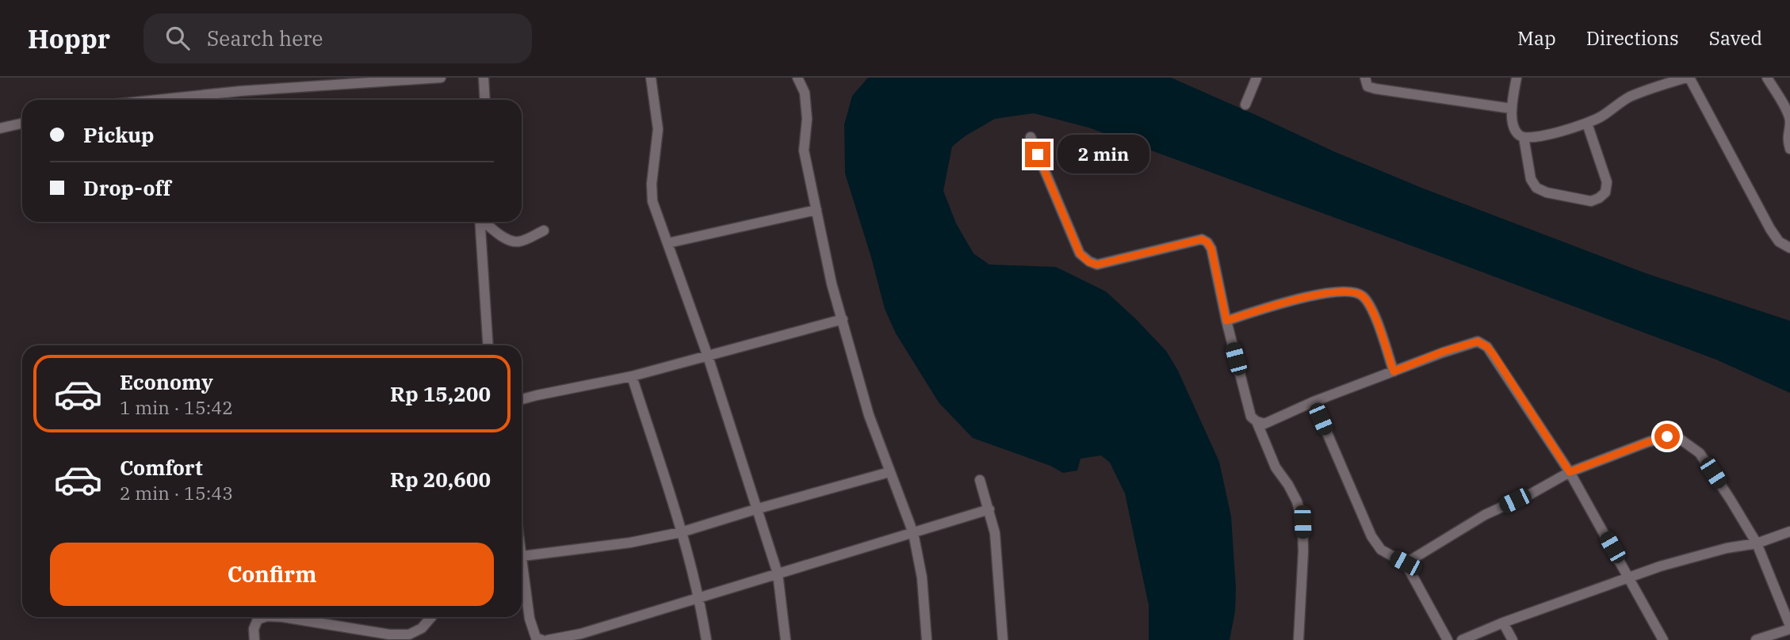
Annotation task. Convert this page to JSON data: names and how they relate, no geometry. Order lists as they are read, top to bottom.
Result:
{
  "page": {
    "header": "Hoppr",
    "search": "Search here",
    "nav": ["Map", "Directions", "Saved"],
    "banner": ["Pickup", "Drop-off"],
    "bubble": "2 min",
    "list": [
      {
        "name": "Economy",
        "note": "1 min · 15:42",
        "value": "Rp 15,200"
      },
      {
        "name": "Comfort",
        "note": "2 min · 15:43",
        "value": "Rp 20,600"
      }
    ],
    "buttons": "Confirm"
  }
}
